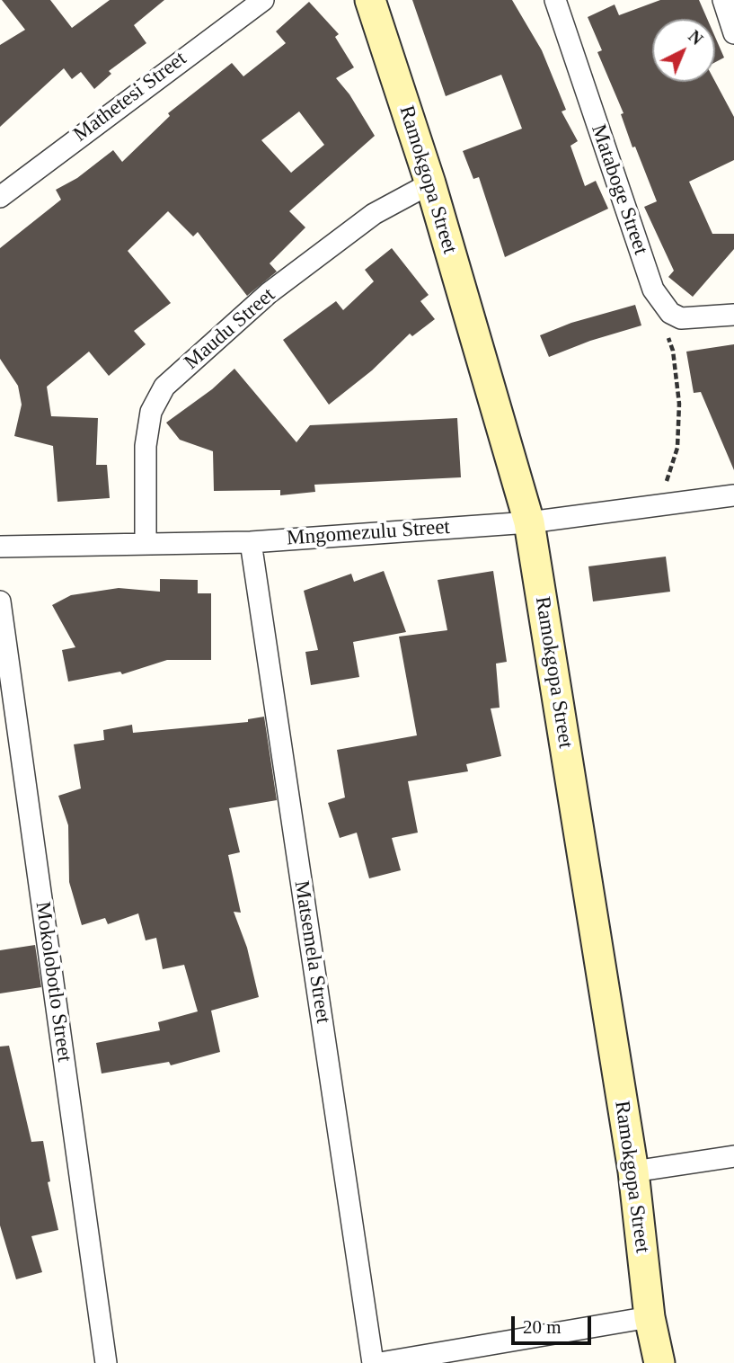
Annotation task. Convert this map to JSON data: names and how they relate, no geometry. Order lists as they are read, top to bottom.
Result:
{
  "streets": {
    "street": [
      "Mathetesi Street",
      "Ramokgopa Street",
      "Mataboge Street",
      "Maudu Street",
      "Mngomezulu Street",
      "Matsemela Street",
      "Mokolobotlo Street"
    ]
  },
  "crossings": [
    ["Ramokgopa Street", "Maudu Street"],
    ["Ramokgopa Street", "Mngomezulu Street"],
    ["Maudu Street", "Mngomezulu Street"],
    ["Mngomezulu Street", "Matsemela Street"]
  ],
  "scale_bar": "20 m",
  "north": "top right"
}
